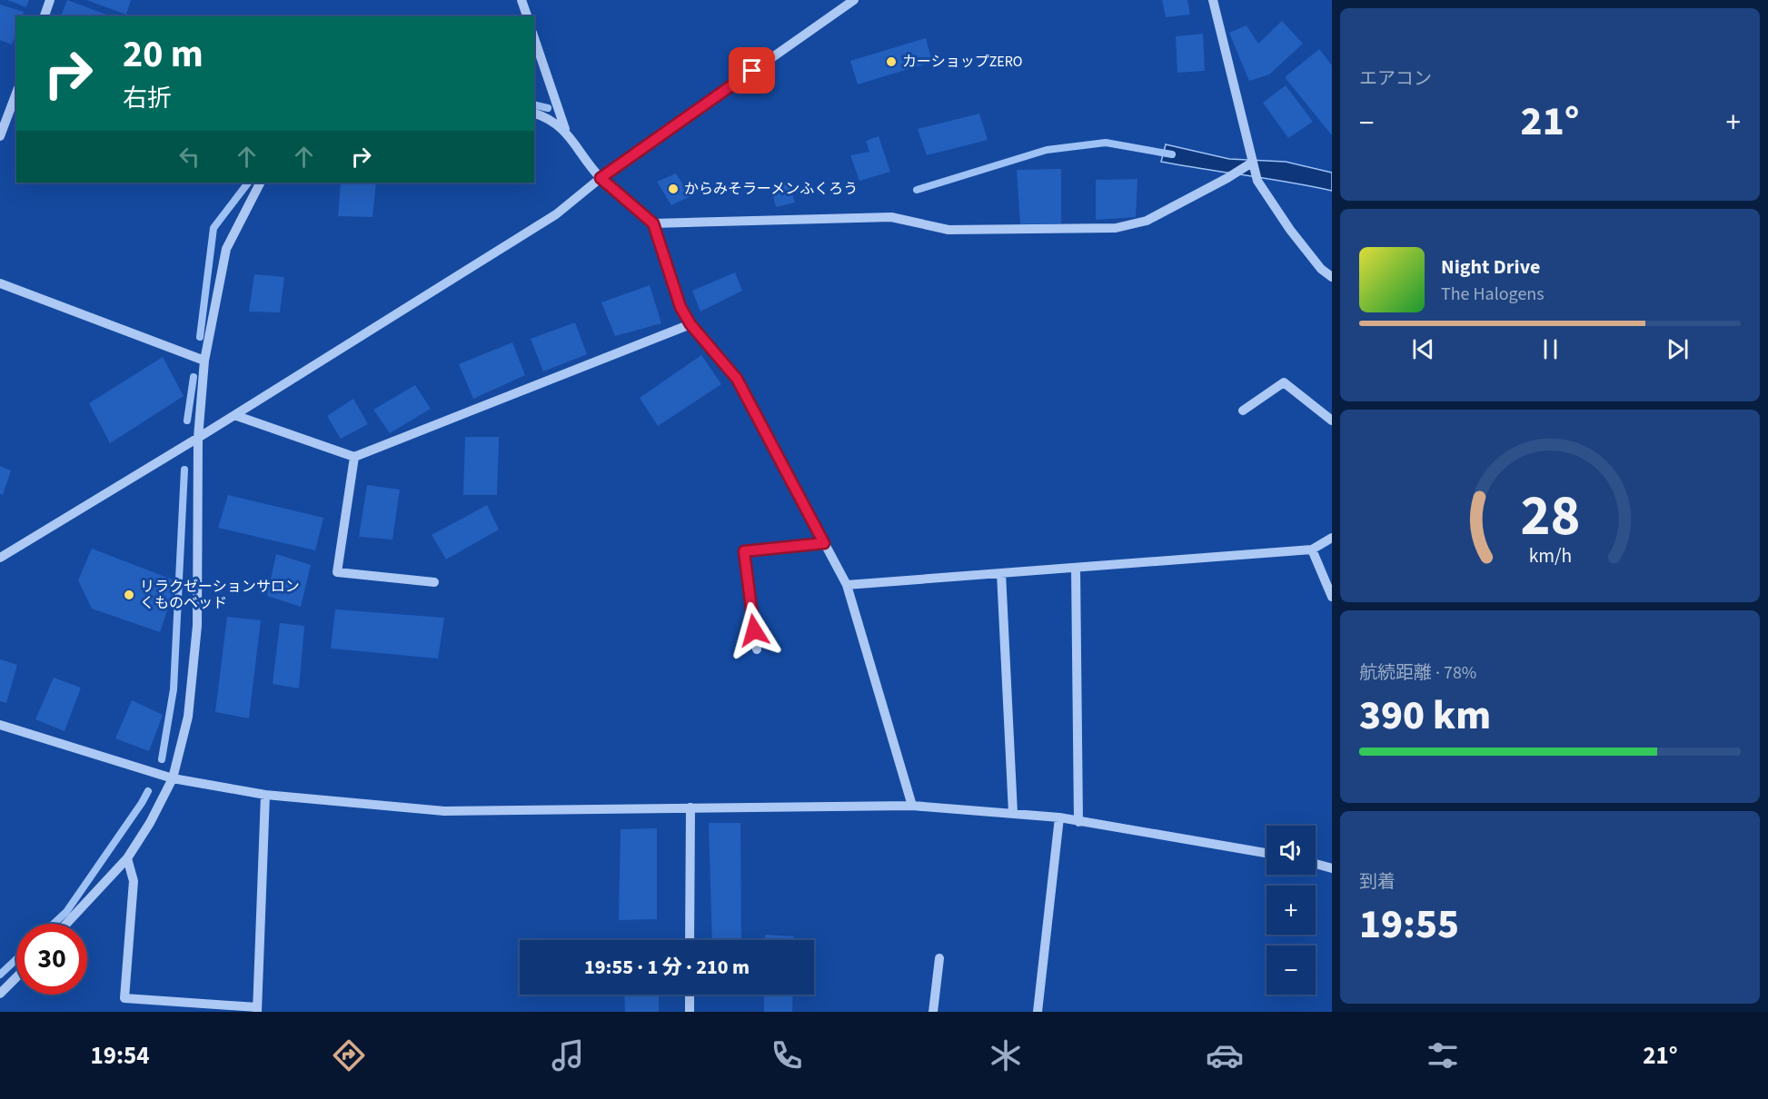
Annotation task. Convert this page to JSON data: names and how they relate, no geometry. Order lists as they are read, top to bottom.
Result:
{
  "places": ["カーショップZERO", "からみそラーメンふくろう", "リラクゼーションサロン くものベッド"],
  "page": {
    "tile": [
      "エアコン",
      ["航続距離 · 78%", "390 km"],
      ["到着", "19:55"]
    ],
    "turn": ["20 m", "右折"],
    "heat": ["−", "21°", "+"],
    "song": ["Night Drive", "The Halogens"],
    "map_buttons": ["+", "−"],
    "limit": "30",
    "trip": "19:55 · 1 分 · 210 m",
    "tabs": ["19:54", "21°"],
    "gauge": ["28", "km/h"]
  }
}
